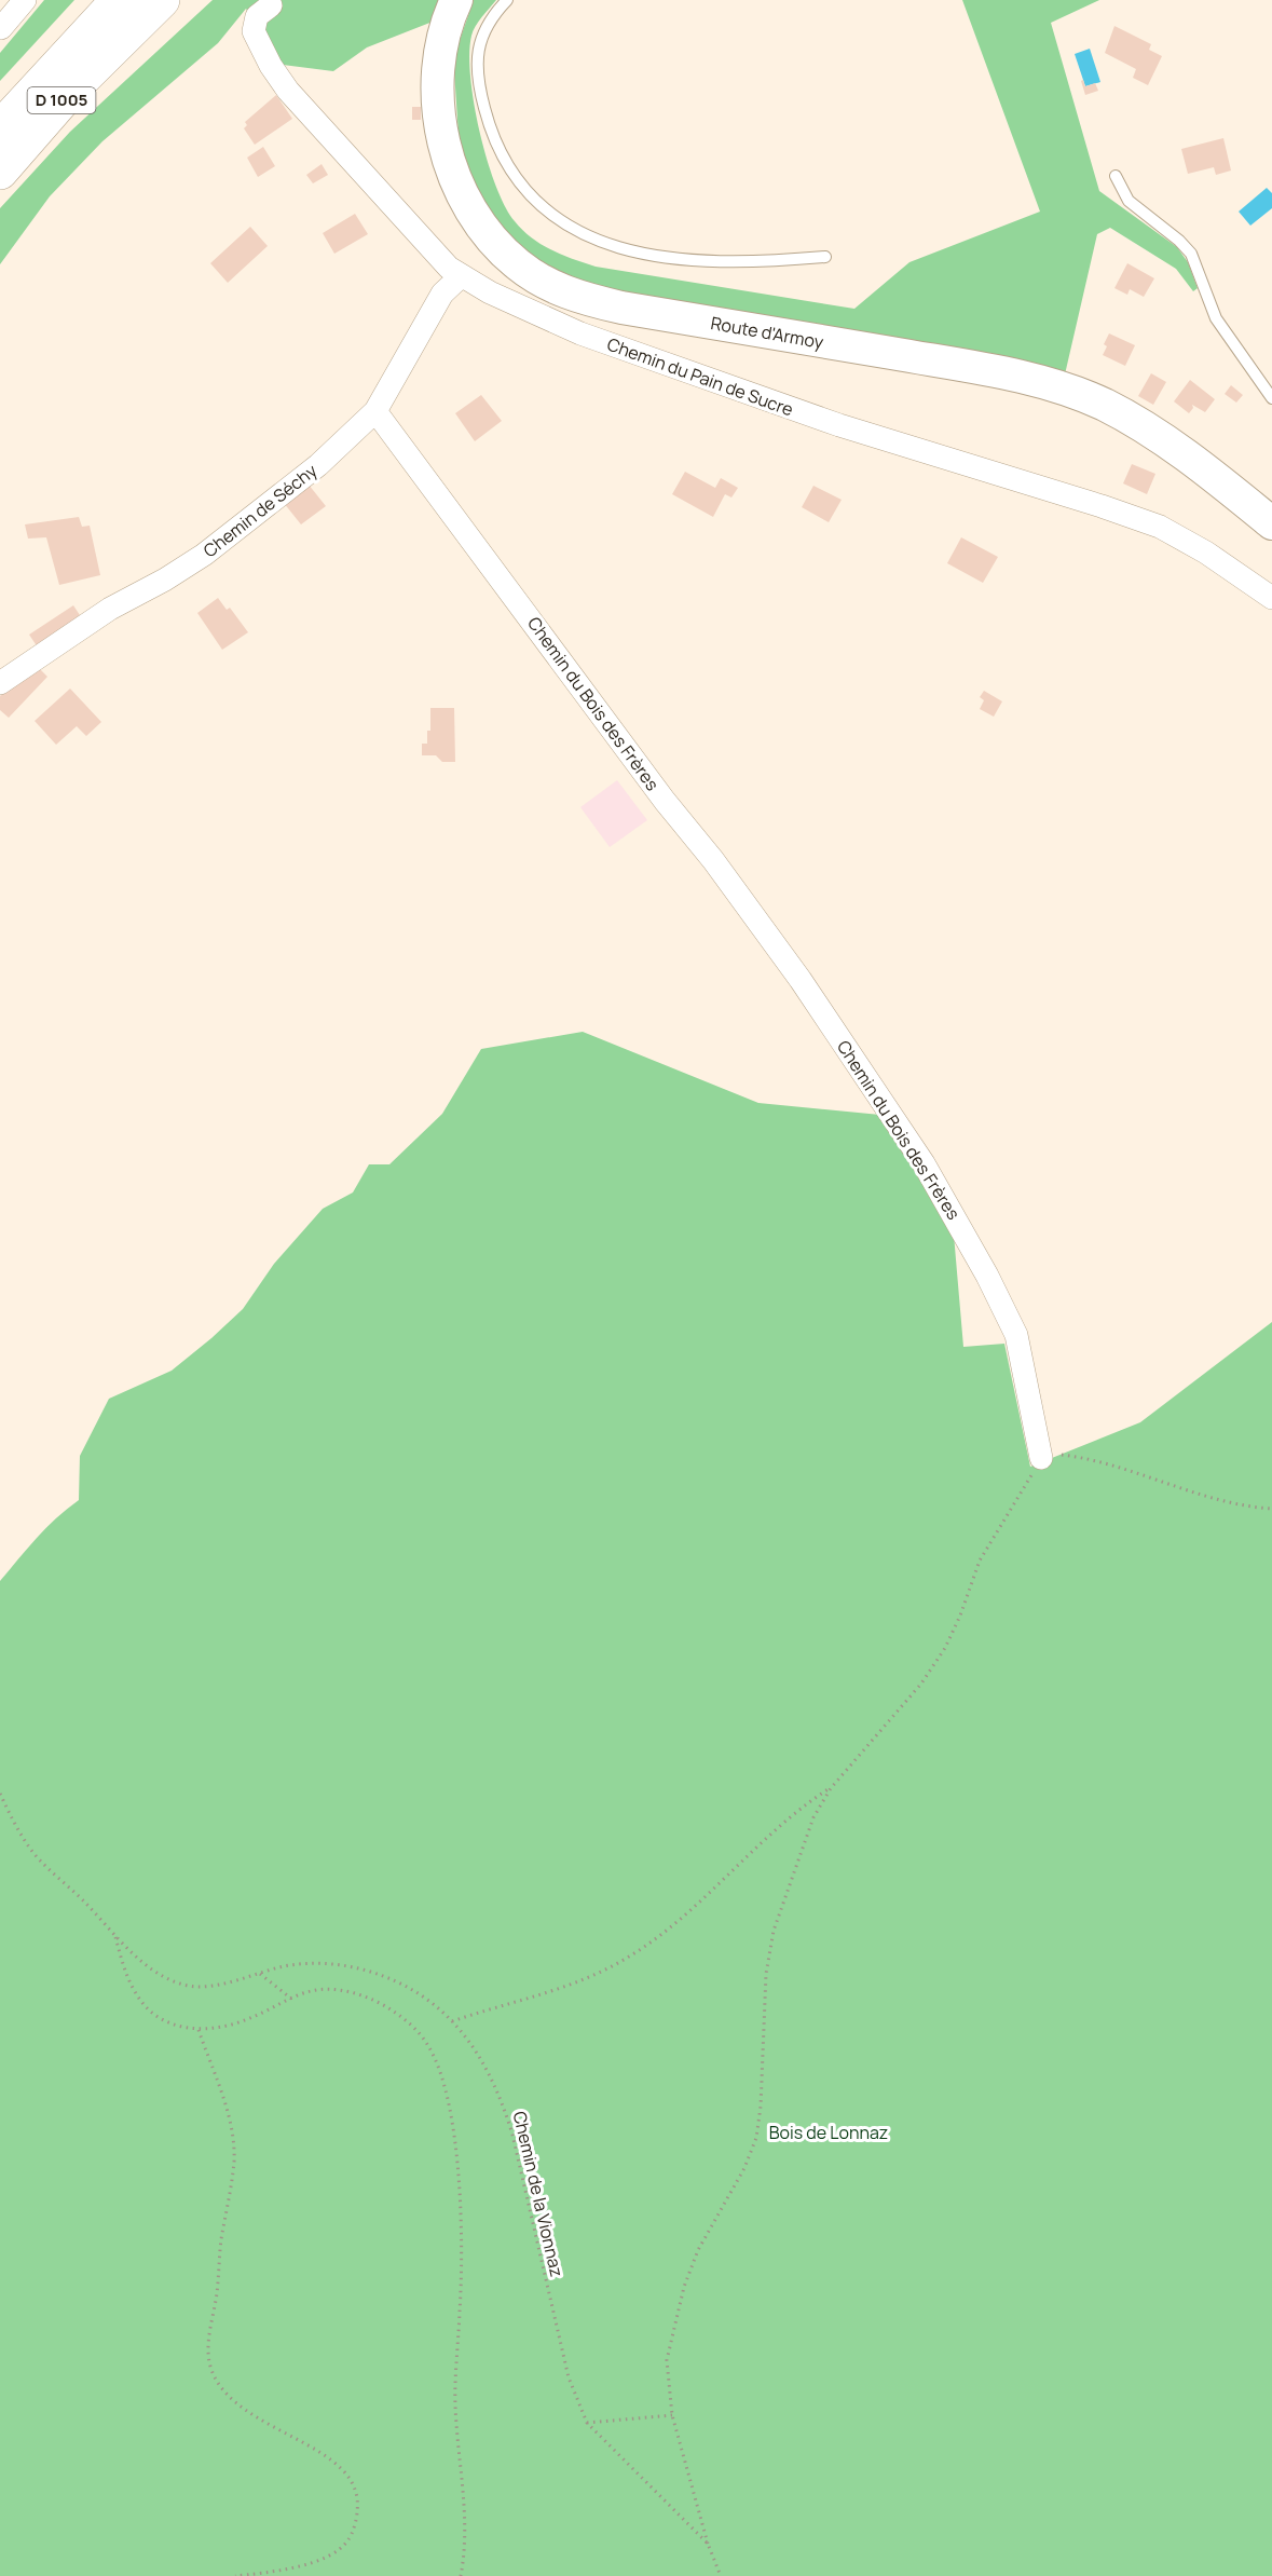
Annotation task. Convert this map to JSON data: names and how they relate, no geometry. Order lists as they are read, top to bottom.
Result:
{
  "streets": {
    "highway": ["D 1005"],
    "main road": ["Route d'Armoy"],
    "street": ["Chemin du Pain de Sucre", "Chemin de Séchy", "Chemin du Bois des Frères"],
    "path": ["Chemin de la Vionnaz"]
  },
  "crossings": [
    ["Chemin du Pain de Sucre", "Chemin de Séchy"],
    ["Chemin de Séchy", "Chemin du Bois des Frères"]
  ],
  "parks": ["Bois de Lonnaz"]
}
